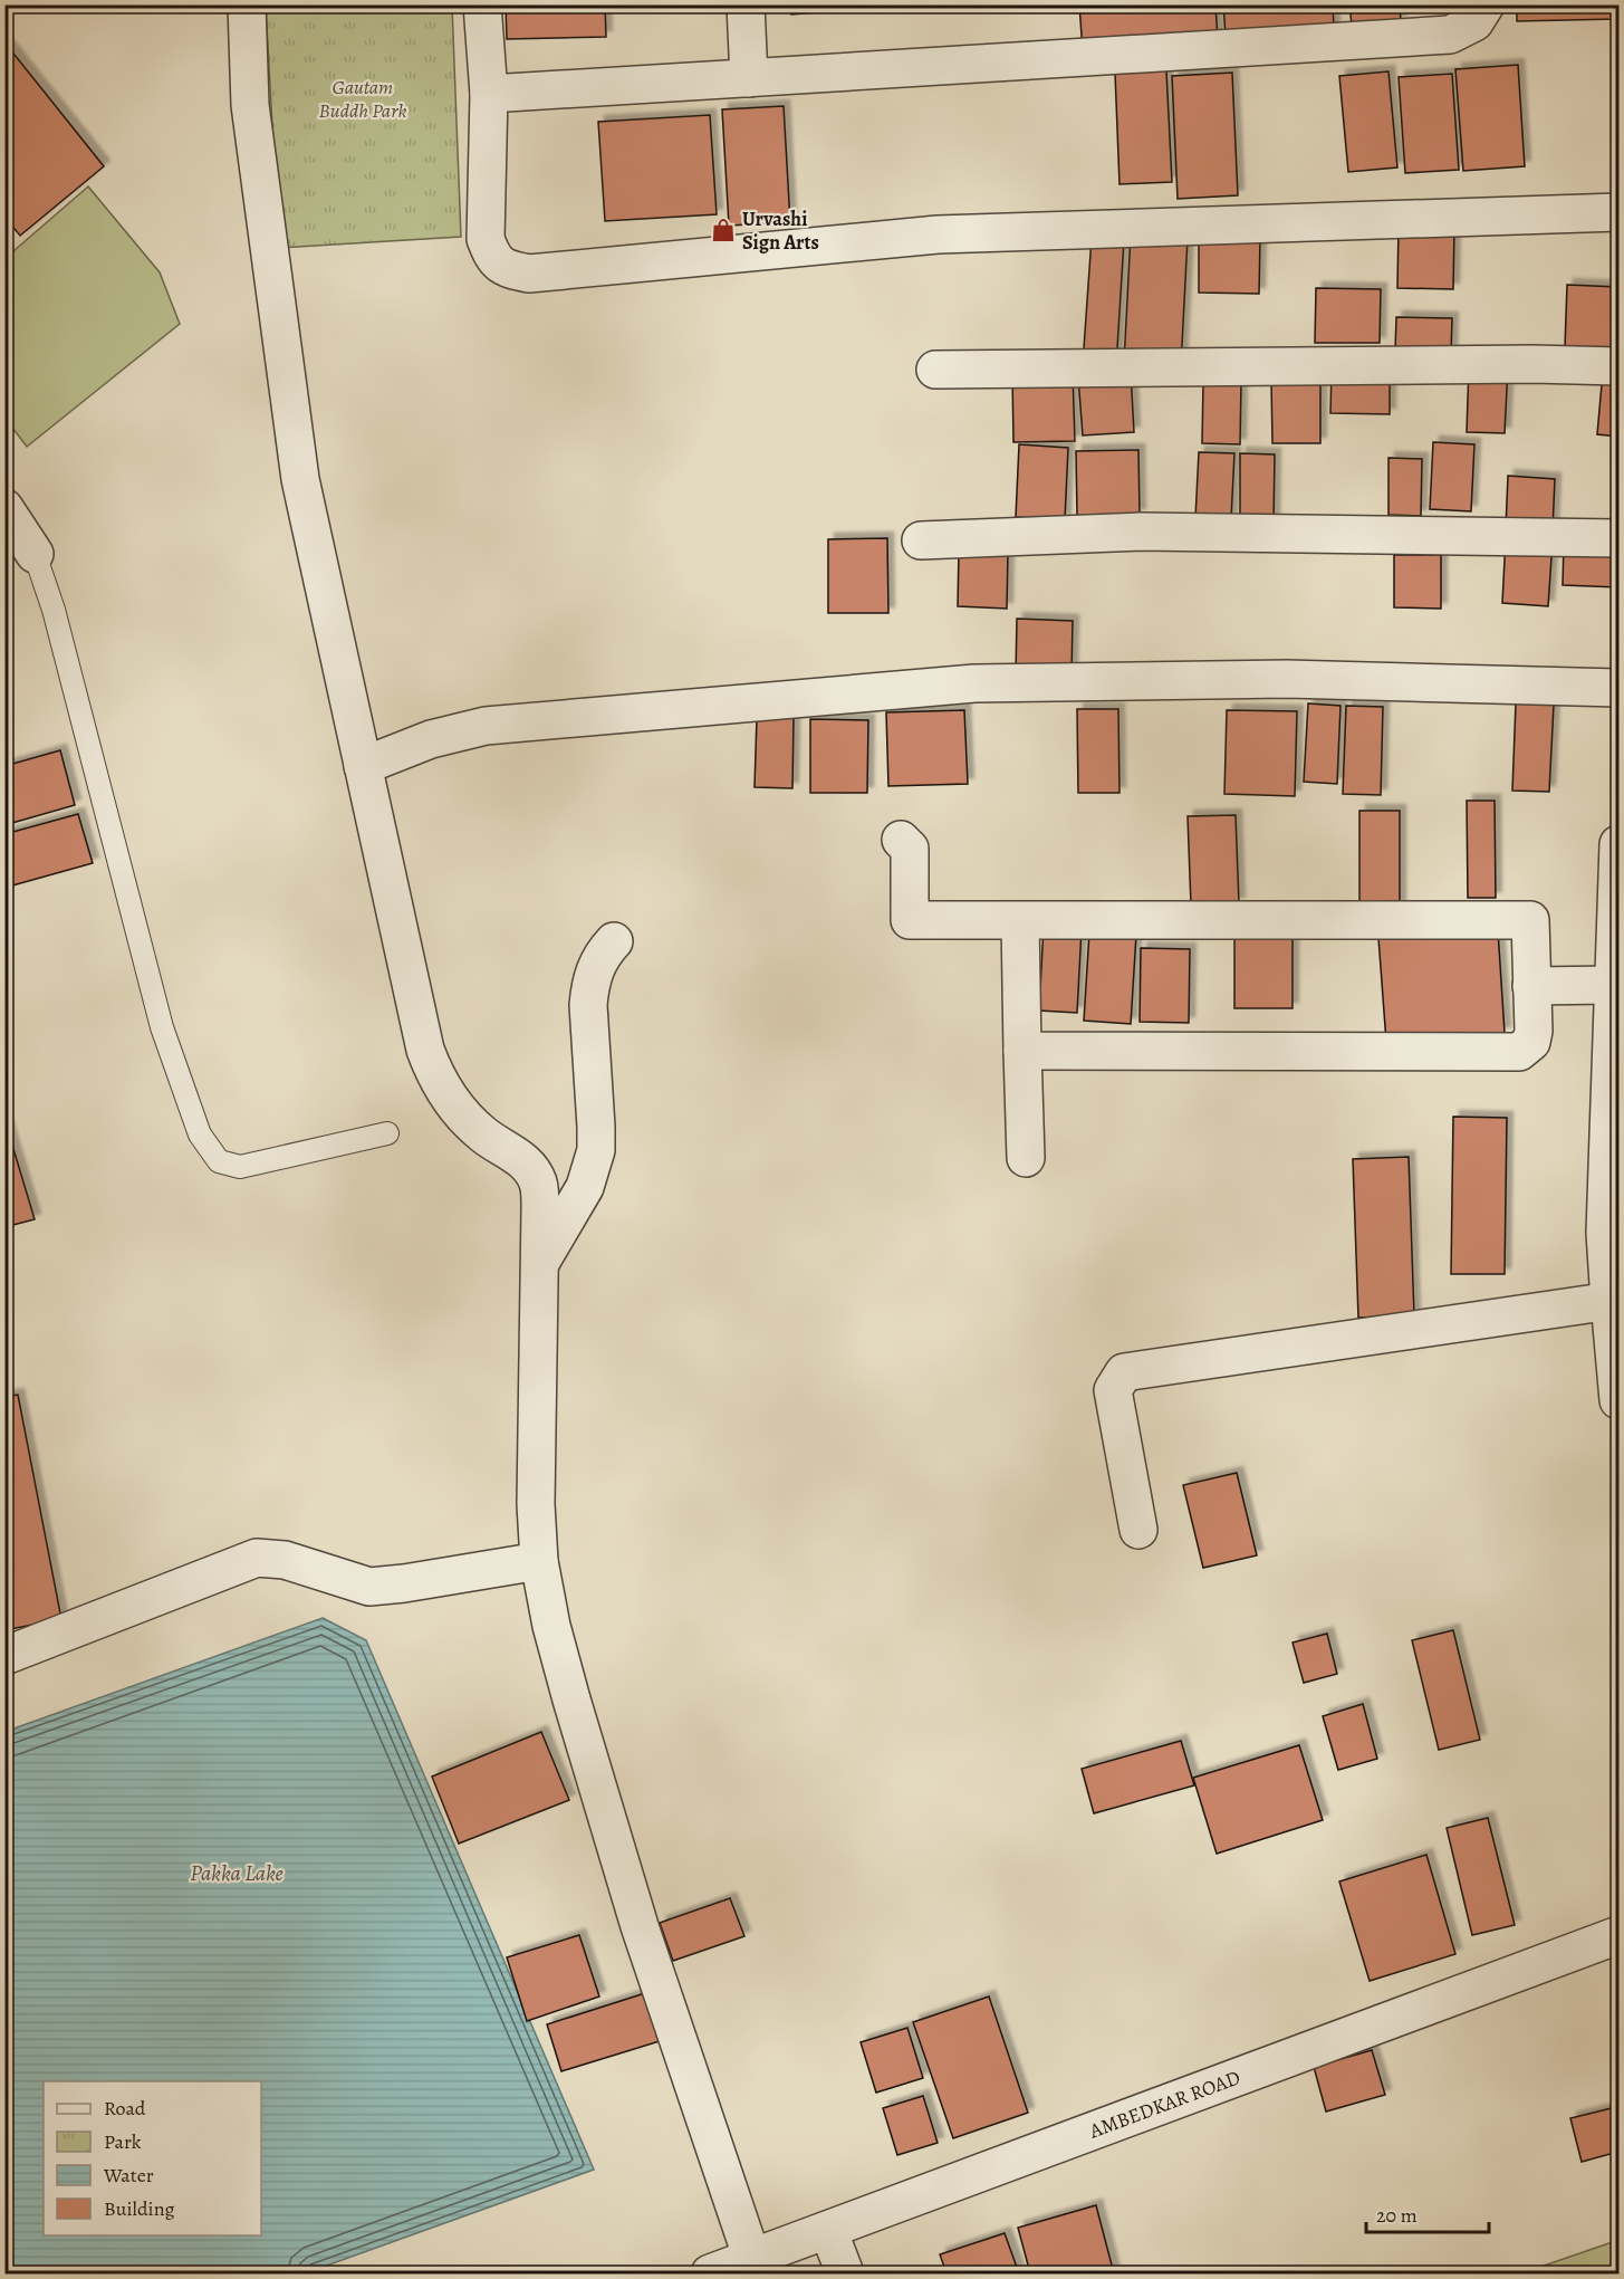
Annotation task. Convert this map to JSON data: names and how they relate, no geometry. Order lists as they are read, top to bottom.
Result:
{
  "streets": {
    "street": ["AMBEDKAR ROAD"]
  },
  "water": ["Pakka Lake"],
  "parks": ["Gautam Buddh Park"],
  "places": {
    "shop": ["Urvashi Sign Arts"]
  },
  "legend": [
    "Road",
    "Park",
    "Water",
    "Building"
  ],
  "scale_bar": "20 m"
}
